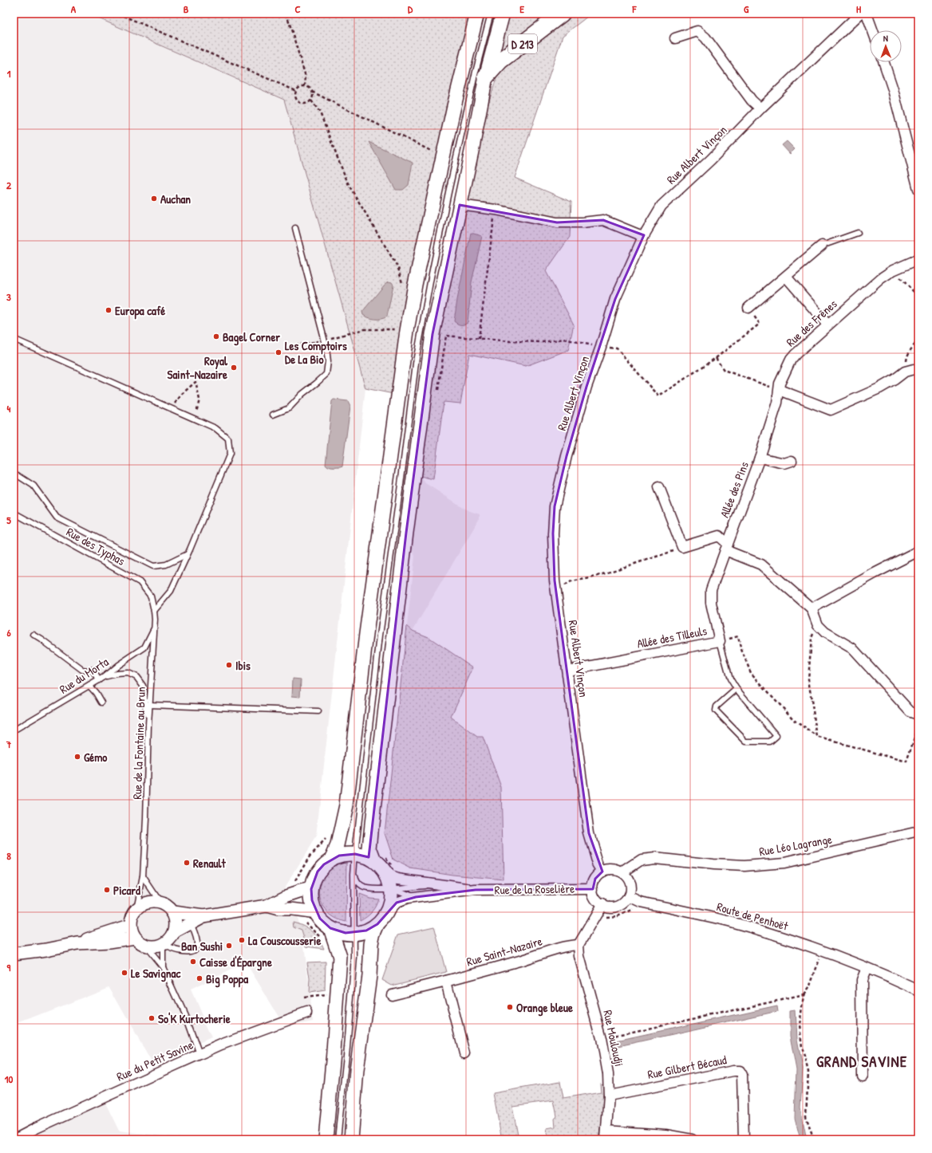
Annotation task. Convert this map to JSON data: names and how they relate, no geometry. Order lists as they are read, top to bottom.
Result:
{
  "streets": {
    "highway": ["D 213"],
    "street": [
      "Rue Albert Vinçon",
      "Rue des Frênes",
      "Allée des Pins",
      "Allée des Tilleuls",
      "Rue Léo Lagrange",
      "Rue de la Roselière",
      "Route de Penhoët",
      "Rue Saint-Nazaire",
      "Rue Mouloudji",
      "Rue du Petit Savine",
      "Rue Gilbert Bécaud"
    ],
    "lane": ["Rue des Typhas", "Rue du Morta", "Rue de la Fontaine au Brun"]
  },
  "crossings": [
    ["Rue Albert Vinçon", "Allée des Tilleuls"],
    ["Rue Albert Vinçon", "Rue Léo Lagrange"],
    ["Rue Albert Vinçon", "Rue de la Roselière"],
    ["Rue Albert Vinçon", "Route de Penhoët"],
    ["Rue des Frênes", "Allée des Pins"],
    ["Allée des Pins", "Allée des Tilleuls"],
    ["Rue des Typhas", "Rue de la Fontaine au Brun"],
    ["Rue du Morta", "Rue de la Fontaine au Brun"],
    ["Rue Léo Lagrange", "Rue de la Roselière"],
    ["Rue Léo Lagrange", "Route de Penhoët"],
    ["Rue de la Roselière", "Route de Penhoët"],
    ["Rue Saint-Nazaire", "Rue Mouloudji"],
    ["Rue Mouloudji", "Rue Gilbert Bécaud"]
  ],
  "districts": ["GRAND SAVINE"],
  "places": [
    "Auchan",
    "Europa café",
    "Bagel Corner",
    "Les Comptoirs De La Bio",
    "Royal Saint-Nazaire",
    "Ibis",
    "Gémo",
    "Renault",
    "Picard",
    "La Couscousserie",
    "Ban Sushi",
    "Caisse d'Épargne",
    "Le Savignac",
    "Big Poppa",
    "Orange bleue",
    "So'K Kurtocherie"
  ],
  "north": "top",
  "grid": {
    "columns": [
      "A",
      "B",
      "C",
      "D",
      "E",
      "F",
      "G",
      "H"
    ],
    "rows": [
      "1",
      "2",
      "3",
      "4",
      "5",
      "6",
      "7",
      "8",
      "9",
      "10"
    ]
  }
}
